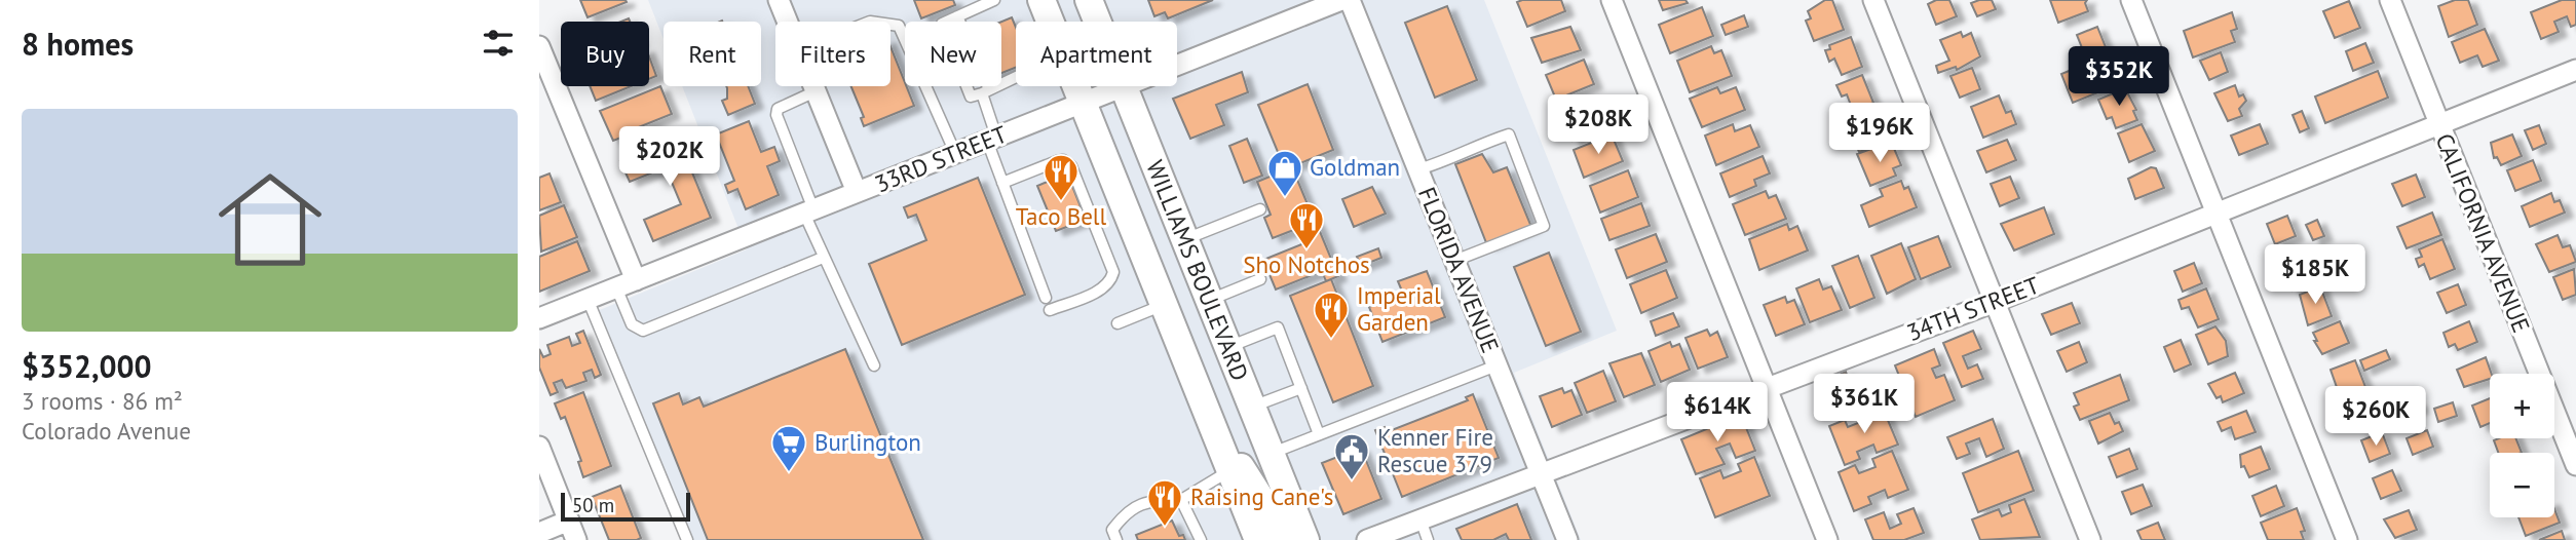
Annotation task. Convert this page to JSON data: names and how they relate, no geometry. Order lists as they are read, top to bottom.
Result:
{
  "streets": {
    "main road": ["WILLIAMS BOULEVARD"],
    "street": [
      "33RD STREET",
      "CALIFORNIA AVENUE",
      "FLORIDA AVENUE",
      "34TH STREET"
    ]
  },
  "crossings": [
    ["33RD STREET", "WILLIAMS BOULEVARD"],
    ["CALIFORNIA AVENUE", "34TH STREET"],
    ["FLORIDA AVENUE", "34TH STREET"]
  ],
  "places": {
    "shop": ["Goldman"],
    "restaurant": [
      "Taco Bell",
      "Sho Notchos",
      "Imperial Garden",
      "Raising Cane's"
    ],
    "supermarket": ["Burlington"],
    "public building": ["Kenner Fire Rescue 379"]
  },
  "scale_bar": "50 m",
  "page": {
    "heading": "8 homes",
    "chip": [
      "Buy",
      "Rent",
      "Filters",
      "New",
      "Apartment"
    ],
    "price": [
      "$352K",
      "$208K",
      "$196K",
      "$202K",
      "$185K",
      "$361K",
      "$614K",
      "$260K"
    ],
    "list": [
      {
        "name": "$352,000",
        "note": "3 rooms · 86 m² · Colorado Avenue"
      }
    ],
    "map_buttons": ["+", "−"],
    "scale": "50 m"
  }
}
